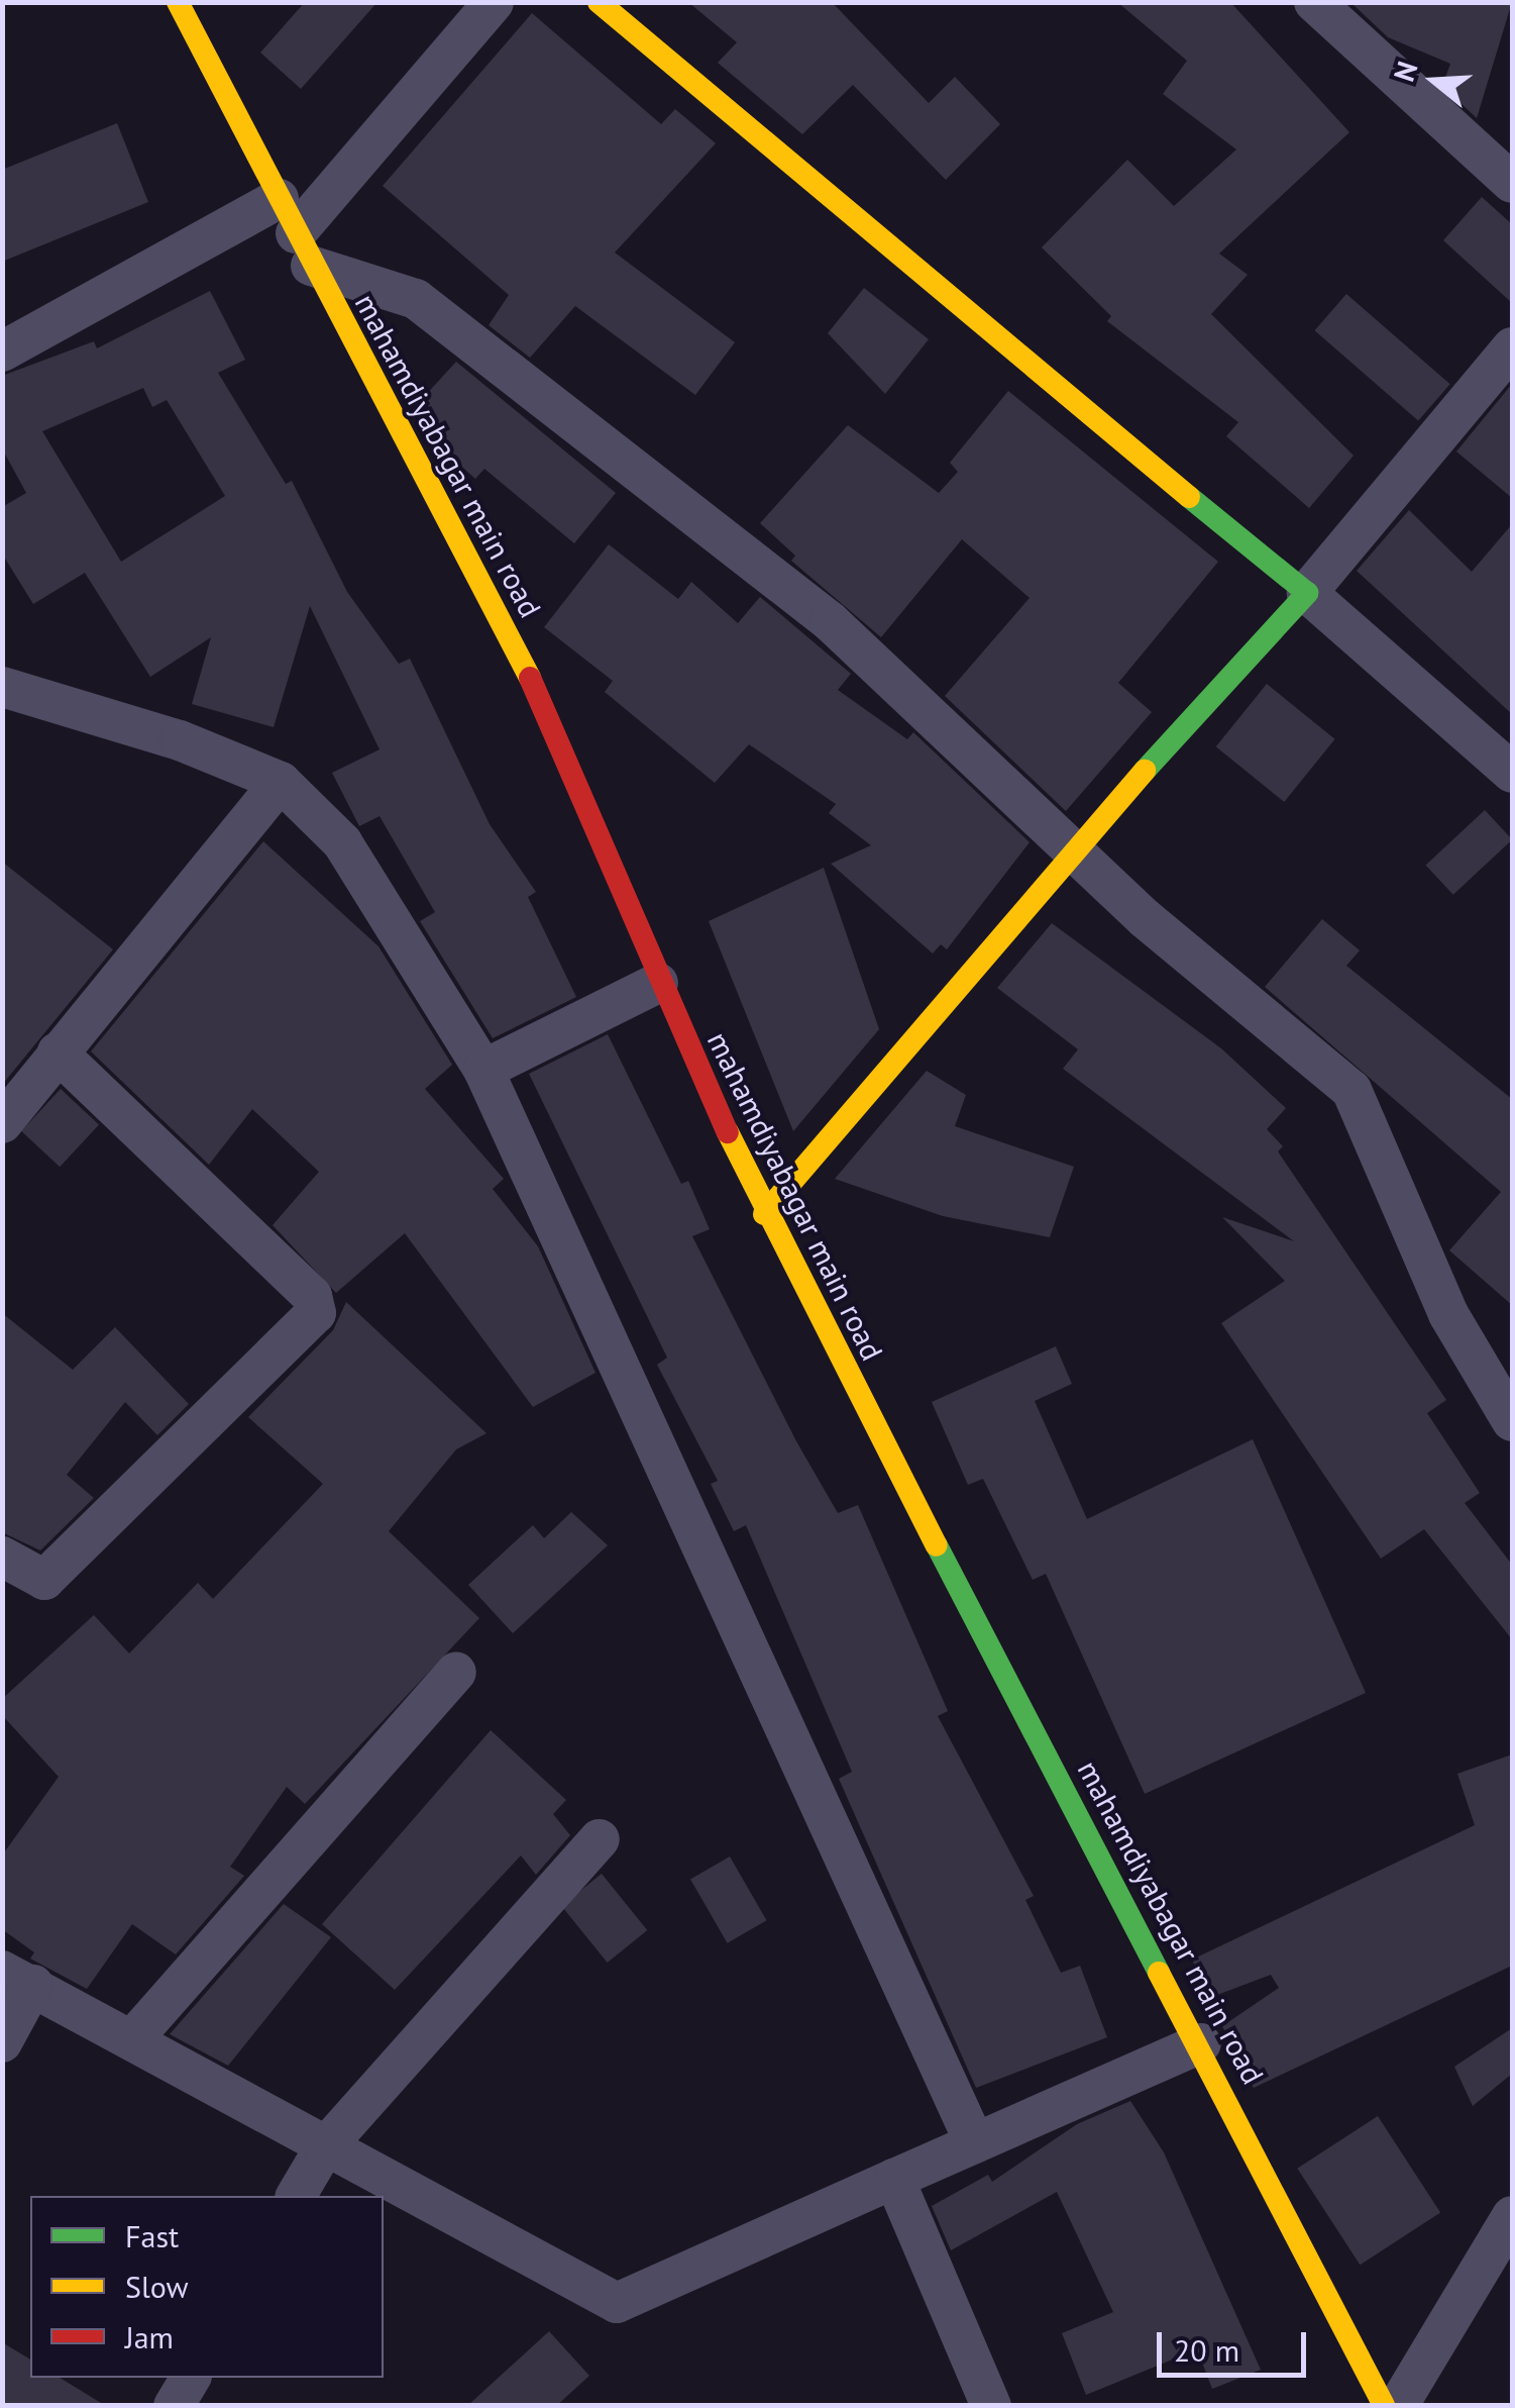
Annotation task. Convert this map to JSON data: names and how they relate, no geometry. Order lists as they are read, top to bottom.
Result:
{
  "streets": {
    "main road": ["mahamdiyabagar main road"]
  },
  "legend": ["Fast", "Slow", "Jam"],
  "scale_bar": "20 m",
  "north": "left"
}
